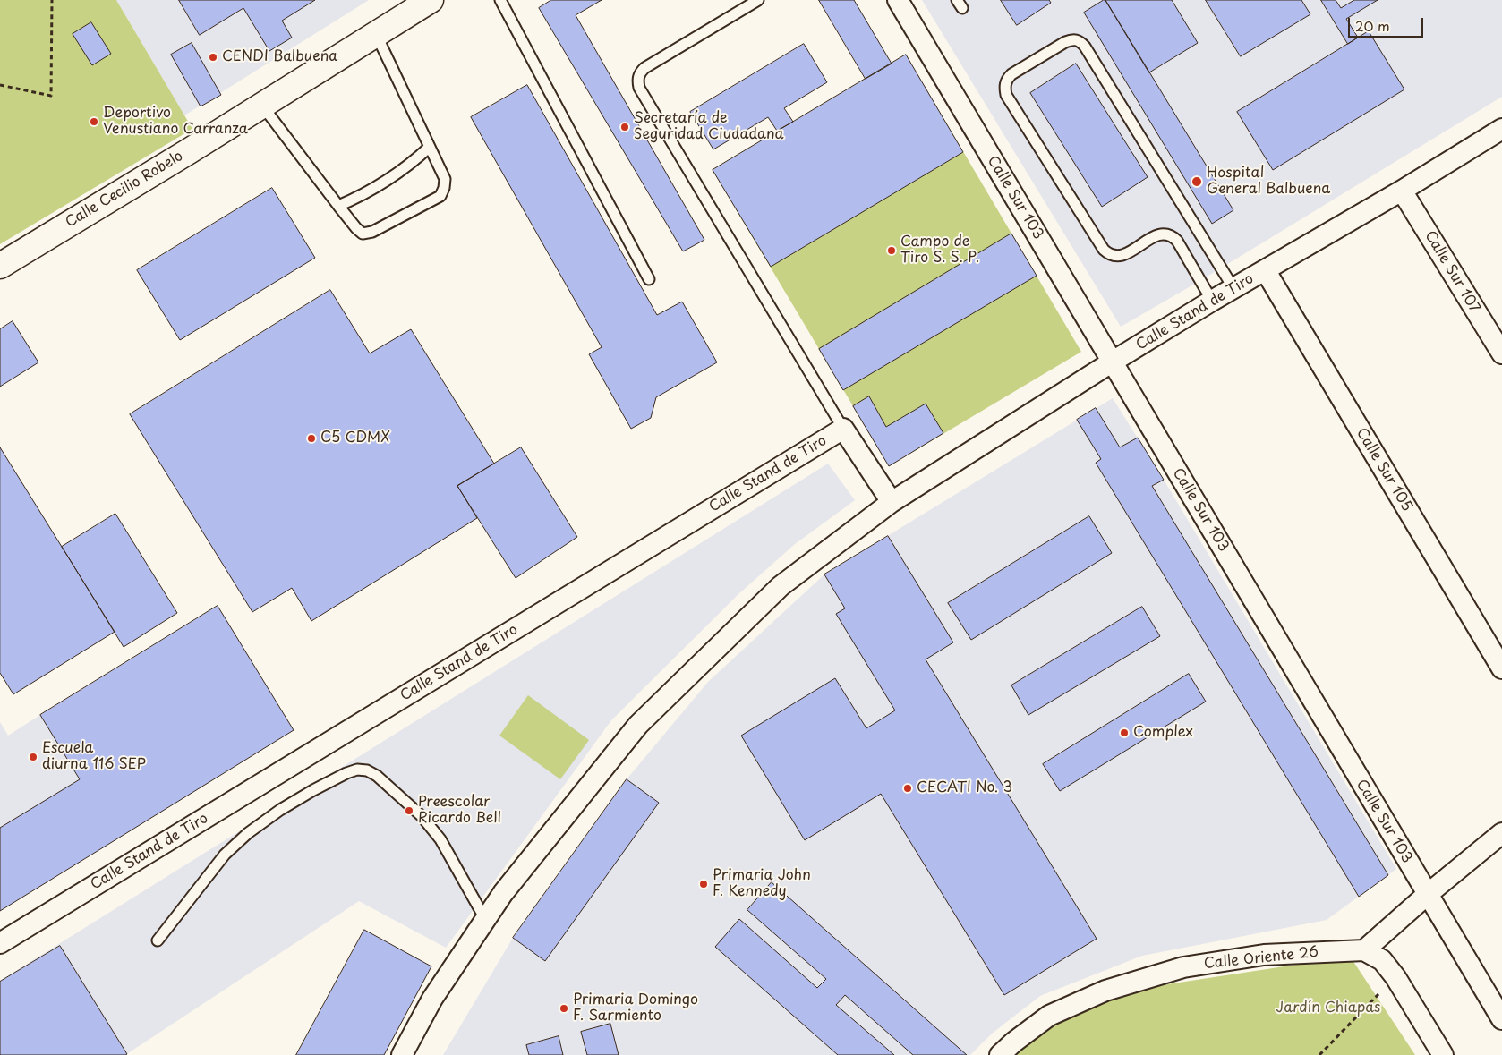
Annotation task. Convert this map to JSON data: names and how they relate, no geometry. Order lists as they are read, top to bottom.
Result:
{
  "streets": {
    "street": [
      "Calle Cecilio Robelo",
      "Calle Sur 103",
      "Calle Sur 107",
      "Calle Stand de Tiro",
      "Calle Sur 105",
      "Calle Oriente 26"
    ]
  },
  "crossings": [
    ["Calle Sur 103", "Calle Stand de Tiro"],
    ["Calle Sur 107", "Calle Stand de Tiro"],
    ["Calle Stand de Tiro", "Calle Sur 105"]
  ],
  "parks": ["Jardín Chiapas"],
  "places": [
    "CENDI Balbuena",
    "Deportivo Venustiano Carranza",
    "Secretaría de Seguridad Ciudadana",
    "Hospital General Balbuena",
    "Campo de Tiro S. S. P.",
    "C5 CDMX",
    "Complex",
    "Escuela diurna 116 SEP",
    "CECATI No. 3",
    "Preescolar Ricardo Bell",
    "Primaria John F. Kennedy",
    "Primaria Domingo F. Sarmiento"
  ],
  "scale_bar": "20 m"
}
